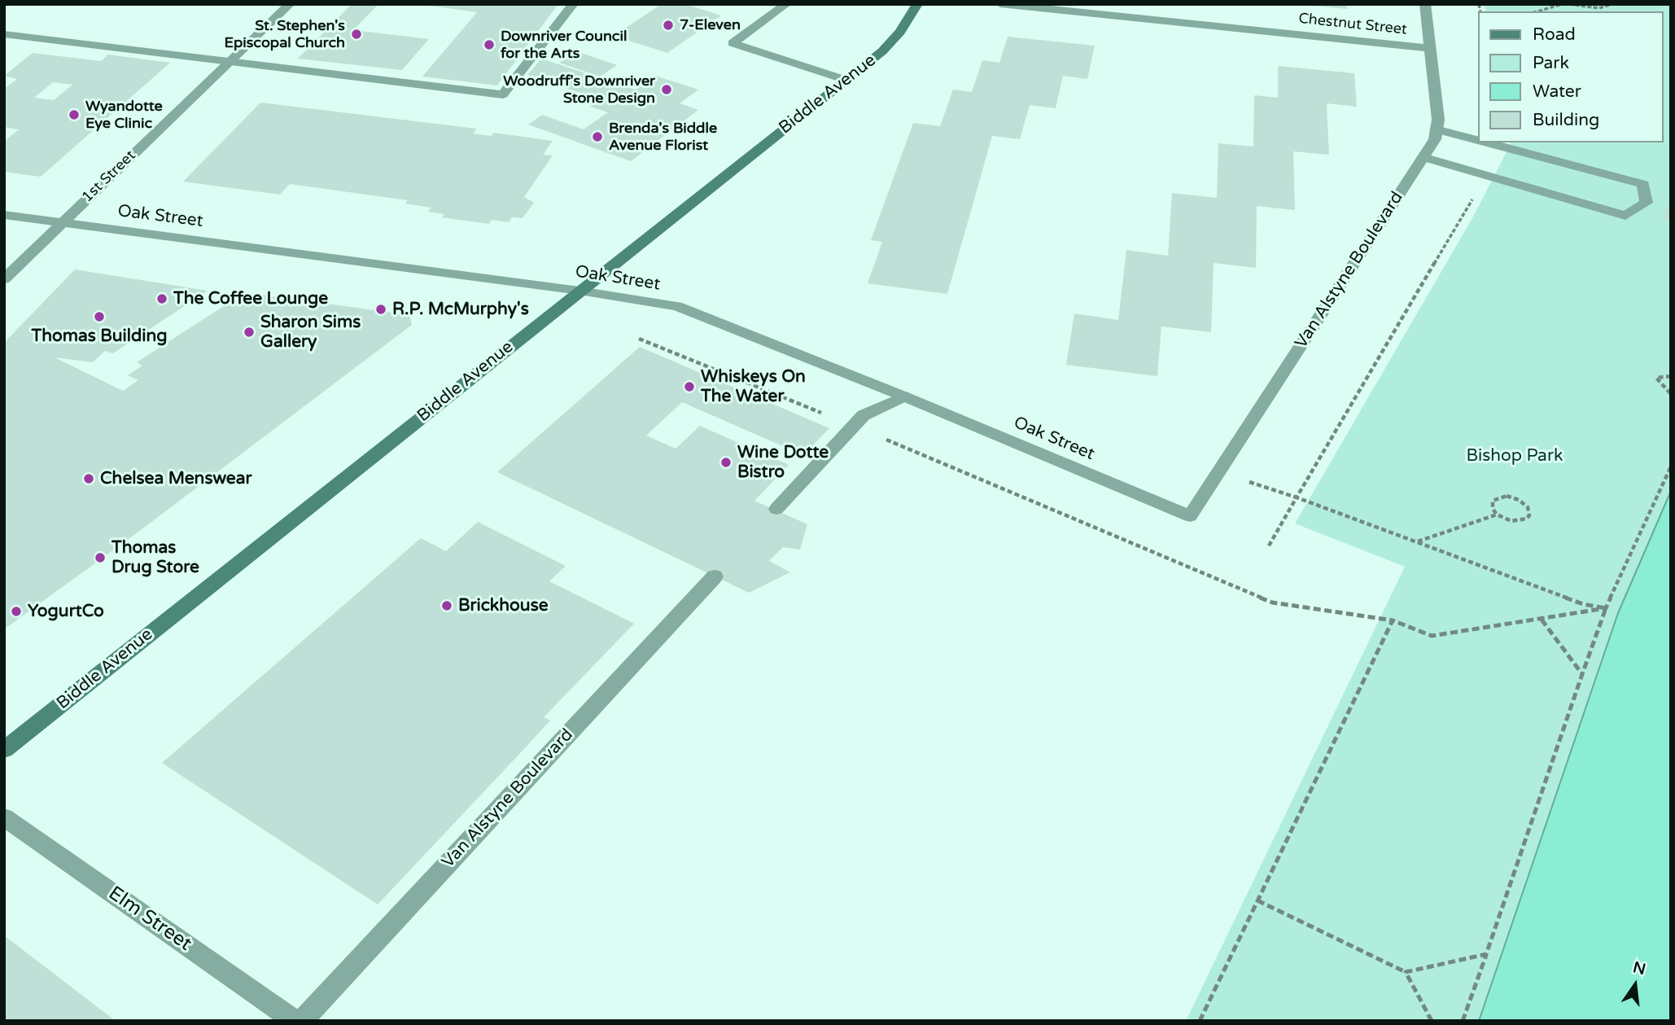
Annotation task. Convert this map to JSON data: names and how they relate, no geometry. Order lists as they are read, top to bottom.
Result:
{
  "streets": {
    "main road": ["Biddle Avenue"],
    "street": [
      "Chestnut Street",
      "1st Street",
      "Oak Street",
      "Van Alstyne Boulevard",
      "Elm Street"
    ]
  },
  "crossings": [
    ["Chestnut Street", "Van Alstyne Boulevard"],
    ["Biddle Avenue", "Oak Street"],
    ["1st Street", "Oak Street"],
    ["Oak Street", "Van Alstyne Boulevard"]
  ],
  "parks": ["Bishop Park"],
  "places": [
    "7-Eleven",
    "St. Stephen's Episcopal Church",
    "Downriver Council for the Arts",
    "Woodruff's Downriver Stone Design",
    "Wyandotte Eye Clinic",
    "Brenda's Biddle Avenue Florist",
    "The Coffee Lounge",
    "R.P. McMurphy's",
    "Thomas Building",
    "Sharon Sims Gallery",
    "Whiskeys On The Water",
    "Wine Dotte Bistro",
    "Chelsea Menswear",
    "Thomas Drug Store",
    "Brickhouse",
    "YogurtCo"
  ],
  "legend": [
    "Road",
    "Park",
    "Water",
    "Building"
  ],
  "north": "top"
}
